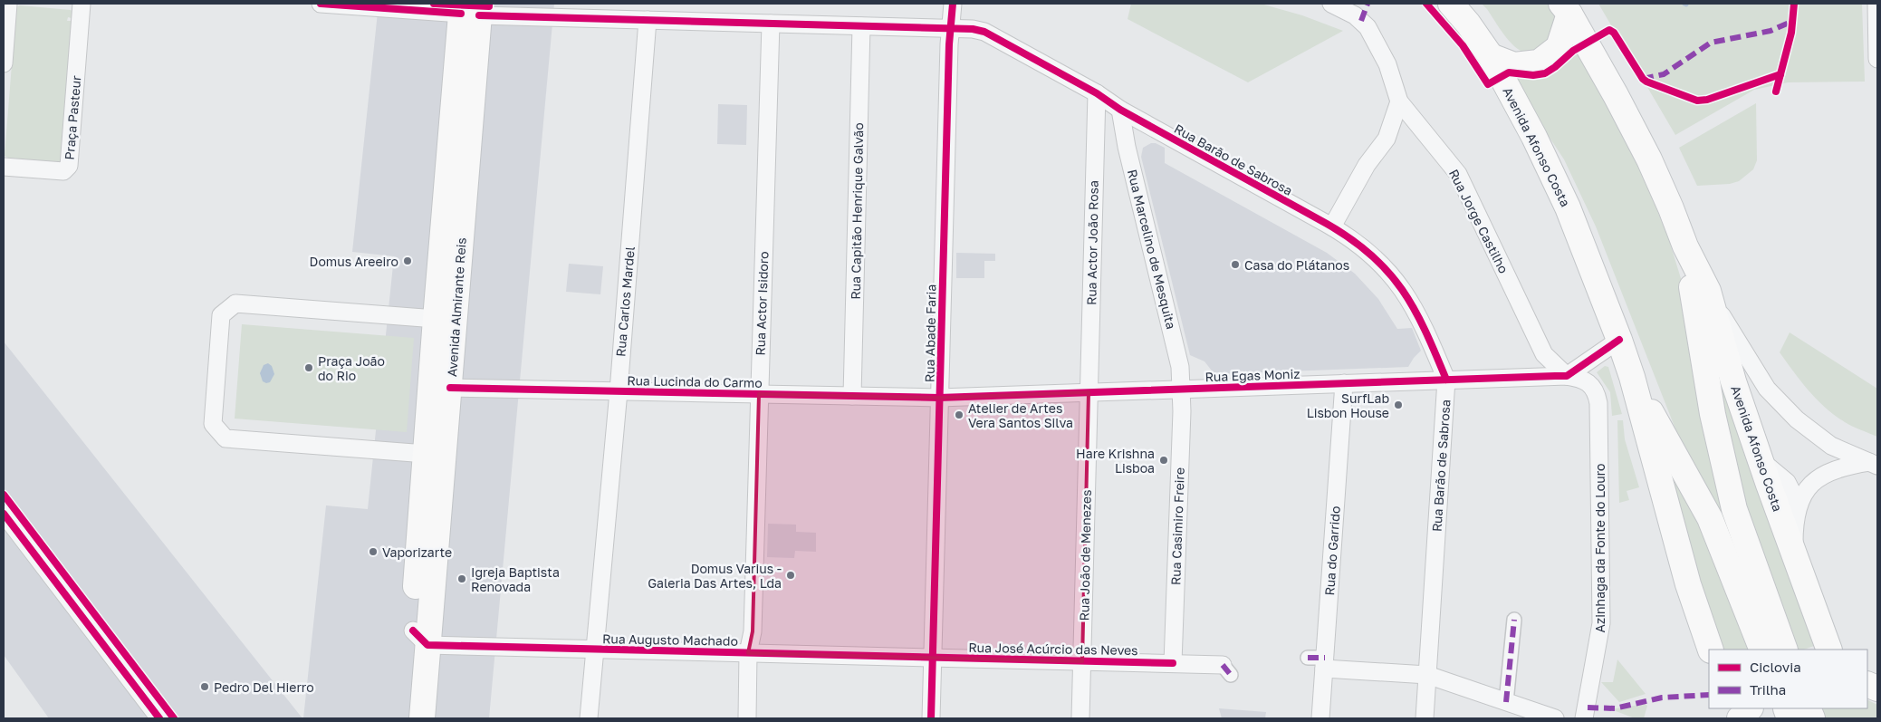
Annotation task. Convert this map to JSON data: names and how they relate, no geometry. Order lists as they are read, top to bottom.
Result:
{
  "streets": {
    "main road": ["Avenida Afonso Costa", "Avenida Almirante Reis"],
    "street": [
      "Praça Pasteur",
      "Rua Barão de Sabrosa",
      "Rua Capitão Henrique Galvão",
      "Rua Jorge Castilho",
      "Rua Actor João Rosa",
      "Rua Marcelino de Mesquita",
      "Rua Carlos Mardel",
      "Rua Actor Isidoro",
      "Rua Abade Faria",
      "Rua Egas Moniz",
      "Rua Lucinda do Carmo",
      "Rua Casimiro Freire",
      "Azinhaga da Fonte do Louro",
      "Rua do Garrido",
      "Rua João de Menezes",
      "Rua Augusto Machado",
      "Rua José Acúrcio das Neves"
    ]
  },
  "crossings": [
    ["Rua Barão de Sabrosa", "Rua Capitão Henrique Galvão"],
    ["Rua Barão de Sabrosa", "Rua Actor João Rosa"],
    ["Rua Barão de Sabrosa", "Rua Marcelino de Mesquita"],
    ["Rua Barão de Sabrosa", "Rua Carlos Mardel"],
    ["Rua Barão de Sabrosa", "Rua Actor Isidoro"],
    ["Rua Barão de Sabrosa", "Avenida Almirante Reis"],
    ["Rua Barão de Sabrosa", "Rua Abade Faria"],
    ["Rua Barão de Sabrosa", "Rua Egas Moniz"],
    ["Rua Capitão Henrique Galvão", "Rua Lucinda do Carmo"],
    ["Rua Jorge Castilho", "Rua Egas Moniz"],
    ["Rua Actor João Rosa", "Rua Egas Moniz"],
    ["Rua Actor João Rosa", "Rua João de Menezes"],
    ["Rua Marcelino de Mesquita", "Rua Egas Moniz"],
    ["Rua Marcelino de Mesquita", "Rua Casimiro Freire"],
    ["Rua Carlos Mardel", "Rua Lucinda do Carmo"],
    ["Rua Carlos Mardel", "Rua Augusto Machado"],
    ["Rua Actor Isidoro", "Rua Lucinda do Carmo"],
    ["Rua Actor Isidoro", "Rua Augusto Machado"],
    ["Avenida Almirante Reis", "Rua Lucinda do Carmo"],
    ["Avenida Almirante Reis", "Rua Augusto Machado"],
    ["Rua Abade Faria", "Rua Egas Moniz"],
    ["Rua Abade Faria", "Rua Lucinda do Carmo"],
    ["Rua Abade Faria", "Rua Augusto Machado"],
    ["Rua Abade Faria", "Rua José Acúrcio das Neves"],
    ["Rua Egas Moniz", "Rua Lucinda do Carmo"],
    ["Rua Egas Moniz", "Rua Casimiro Freire"],
    ["Rua Egas Moniz", "Azinhaga da Fonte do Louro"],
    ["Rua Egas Moniz", "Rua do Garrido"],
    ["Rua Egas Moniz", "Rua João de Menezes"],
    ["Rua Casimiro Freire", "Rua José Acúrcio das Neves"],
    ["Rua João de Menezes", "Rua José Acúrcio das Neves"],
    ["Rua Augusto Machado", "Rua José Acúrcio das Neves"]
  ],
  "places": [
    "Domus Areeiro",
    "Casa do Plátanos",
    "Praça João do Rio",
    "SurfLab Lisbon House",
    "Atelier de Artes Vera Santos Silva",
    "Hare Krishna Lisboa",
    "Vaporizarte",
    "Domus Varius - Galeria Das Artes, Lda",
    "Igreja Baptista Renovada",
    "Pedro Del Hierro"
  ],
  "legend": ["Ciclovia", "Trilha"]
}
